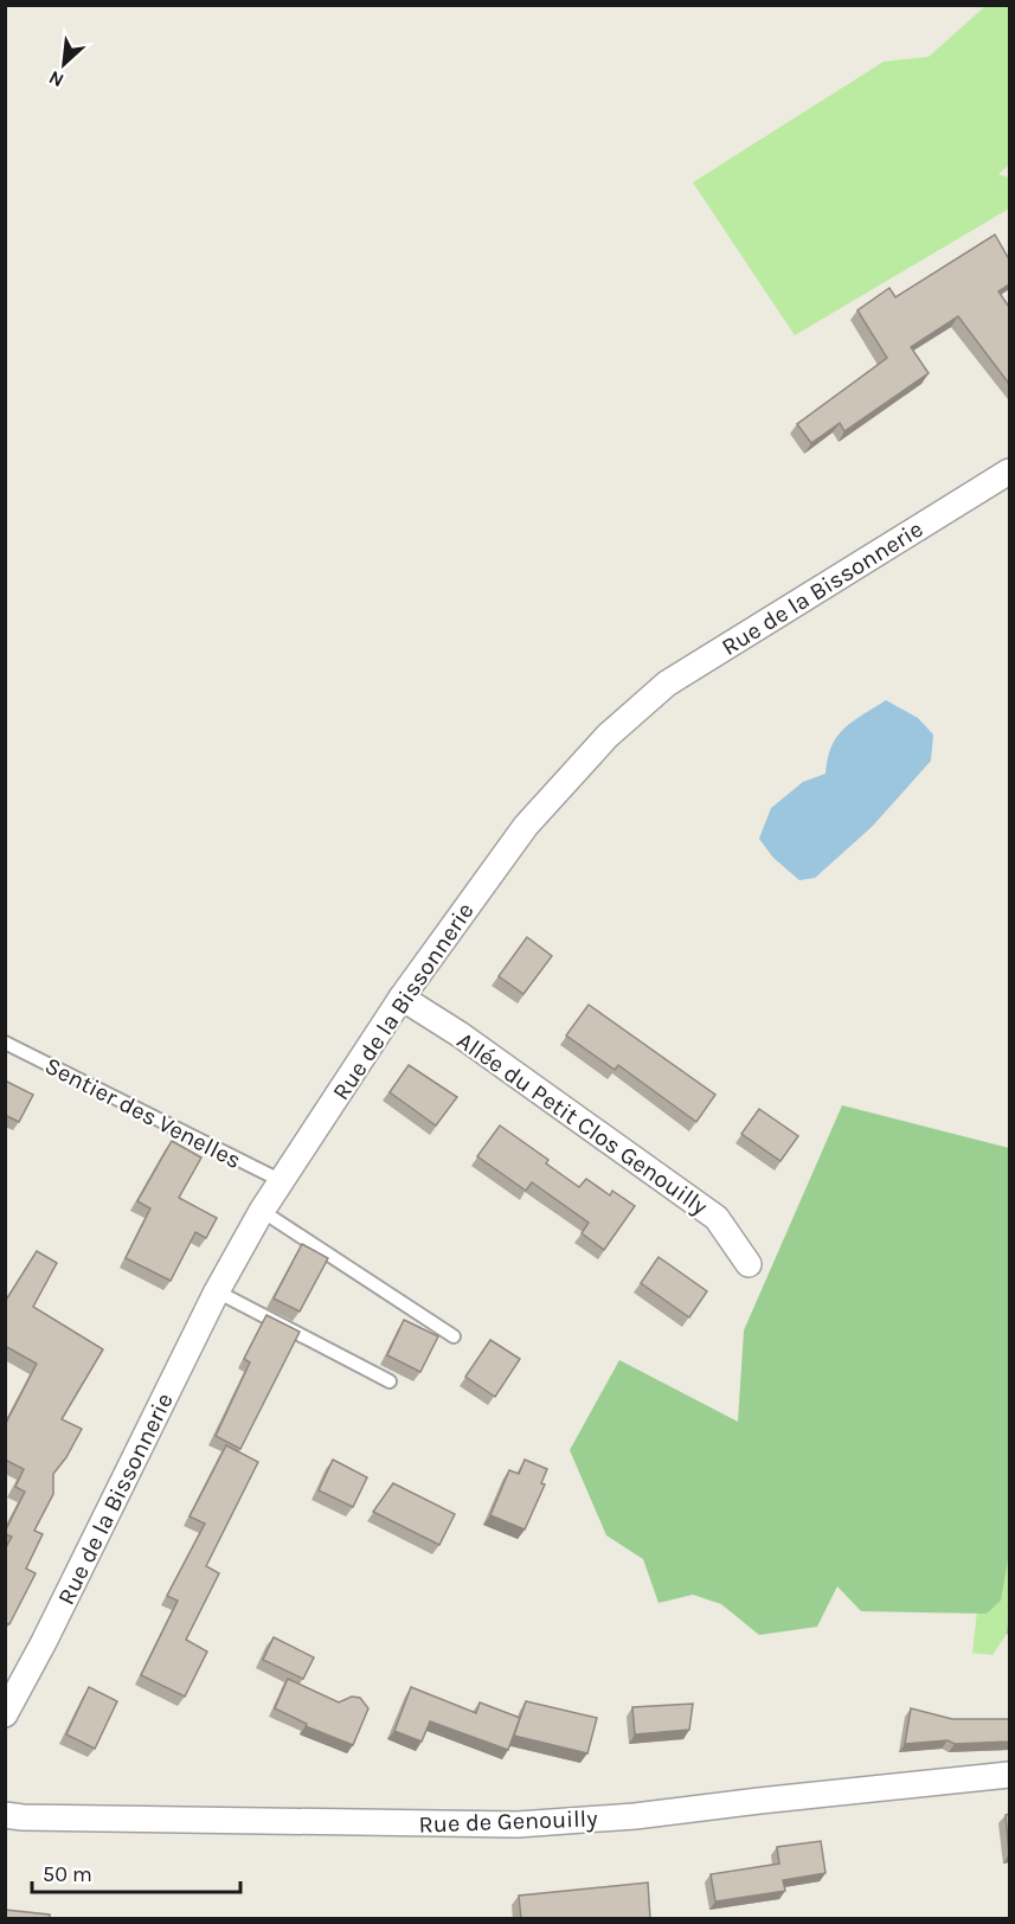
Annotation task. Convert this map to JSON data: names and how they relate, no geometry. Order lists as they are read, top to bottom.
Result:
{
  "streets": {
    "street": ["Rue de la Bissonnerie", "Allée du Petit Clos Genouilly", "Rue de Genouilly"],
    "lane": ["Sentier des Venelles"]
  },
  "crossings": [
    ["Rue de la Bissonnerie", "Sentier des Venelles"],
    ["Rue de la Bissonnerie", "Allée du Petit Clos Genouilly"]
  ],
  "scale_bar": "50 m",
  "north": "bottom left"
}
